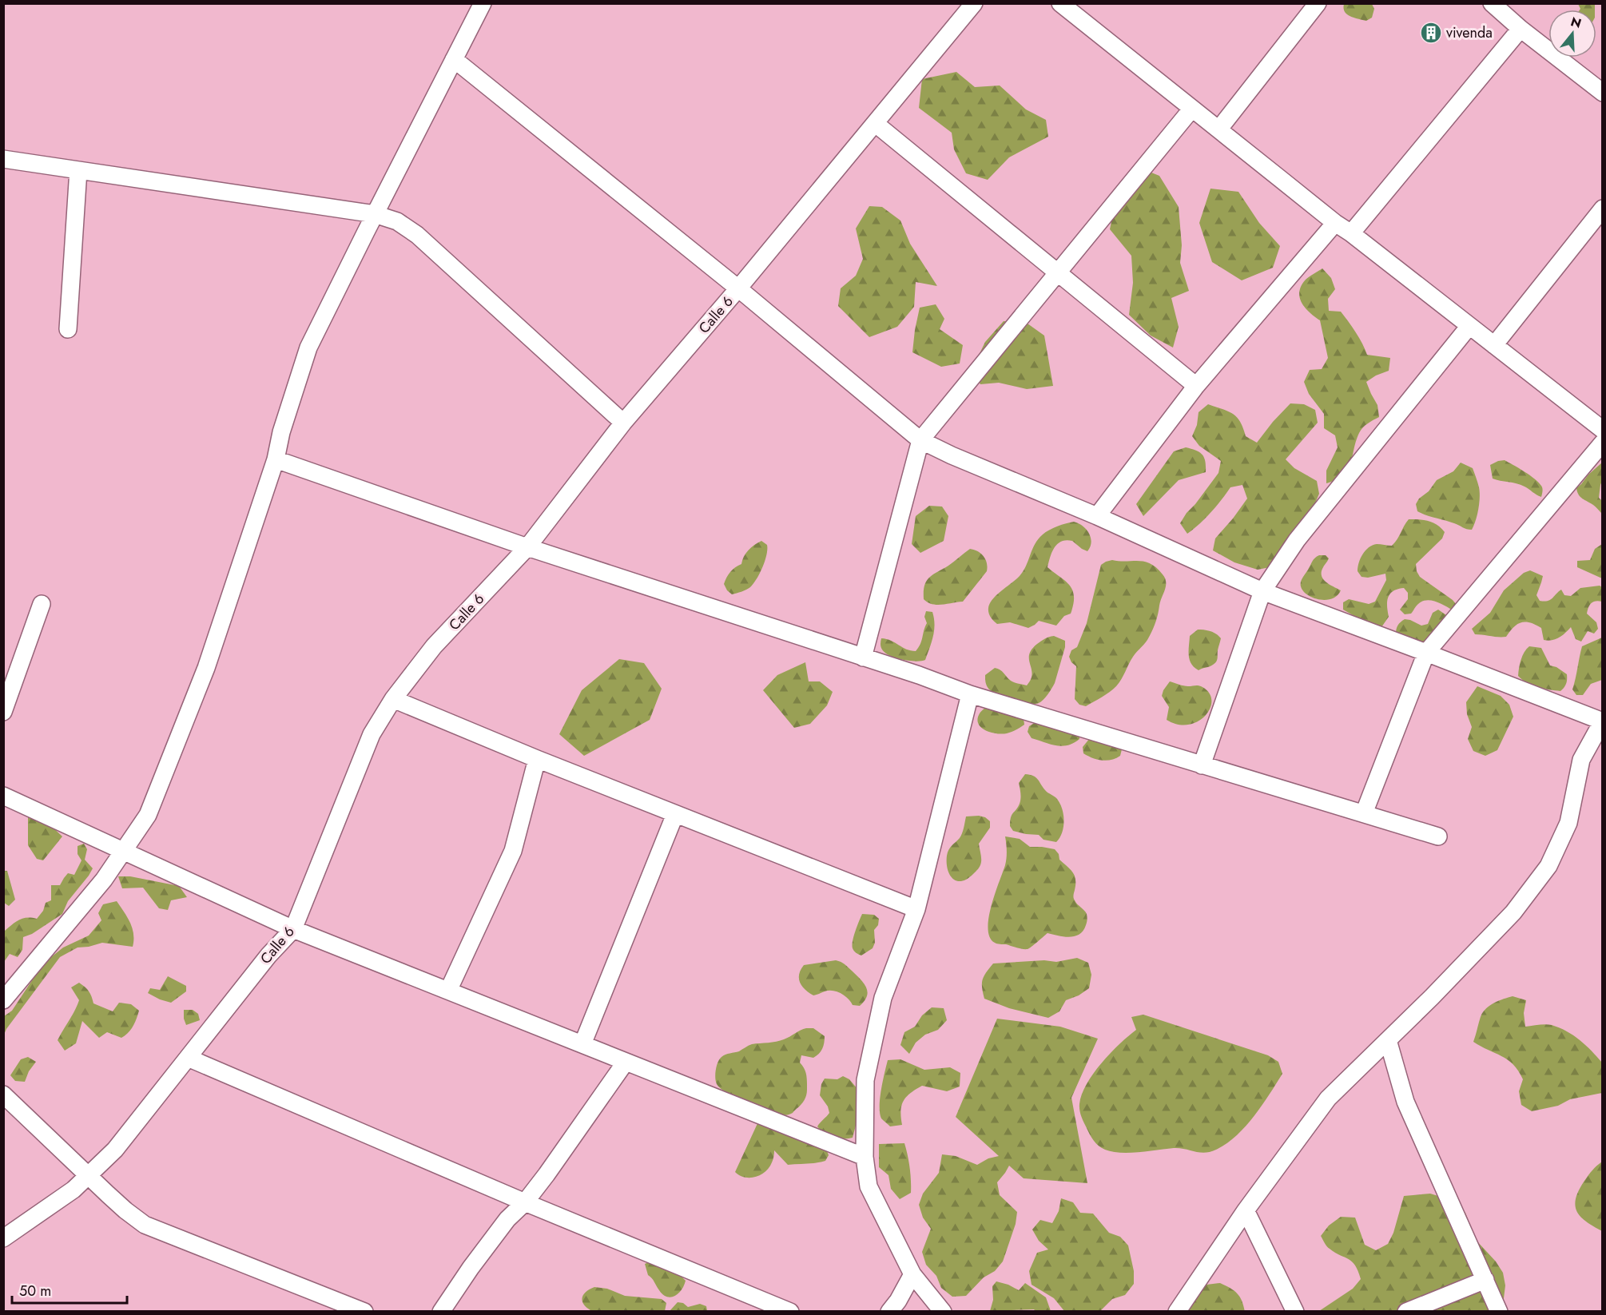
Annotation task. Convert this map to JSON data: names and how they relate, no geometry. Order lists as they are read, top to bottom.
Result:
{
  "streets": {
    "street": ["Calle 6"]
  },
  "places": {
    "building": ["vivenda"]
  },
  "scale_bar": "50 m",
  "north": "top"
}
